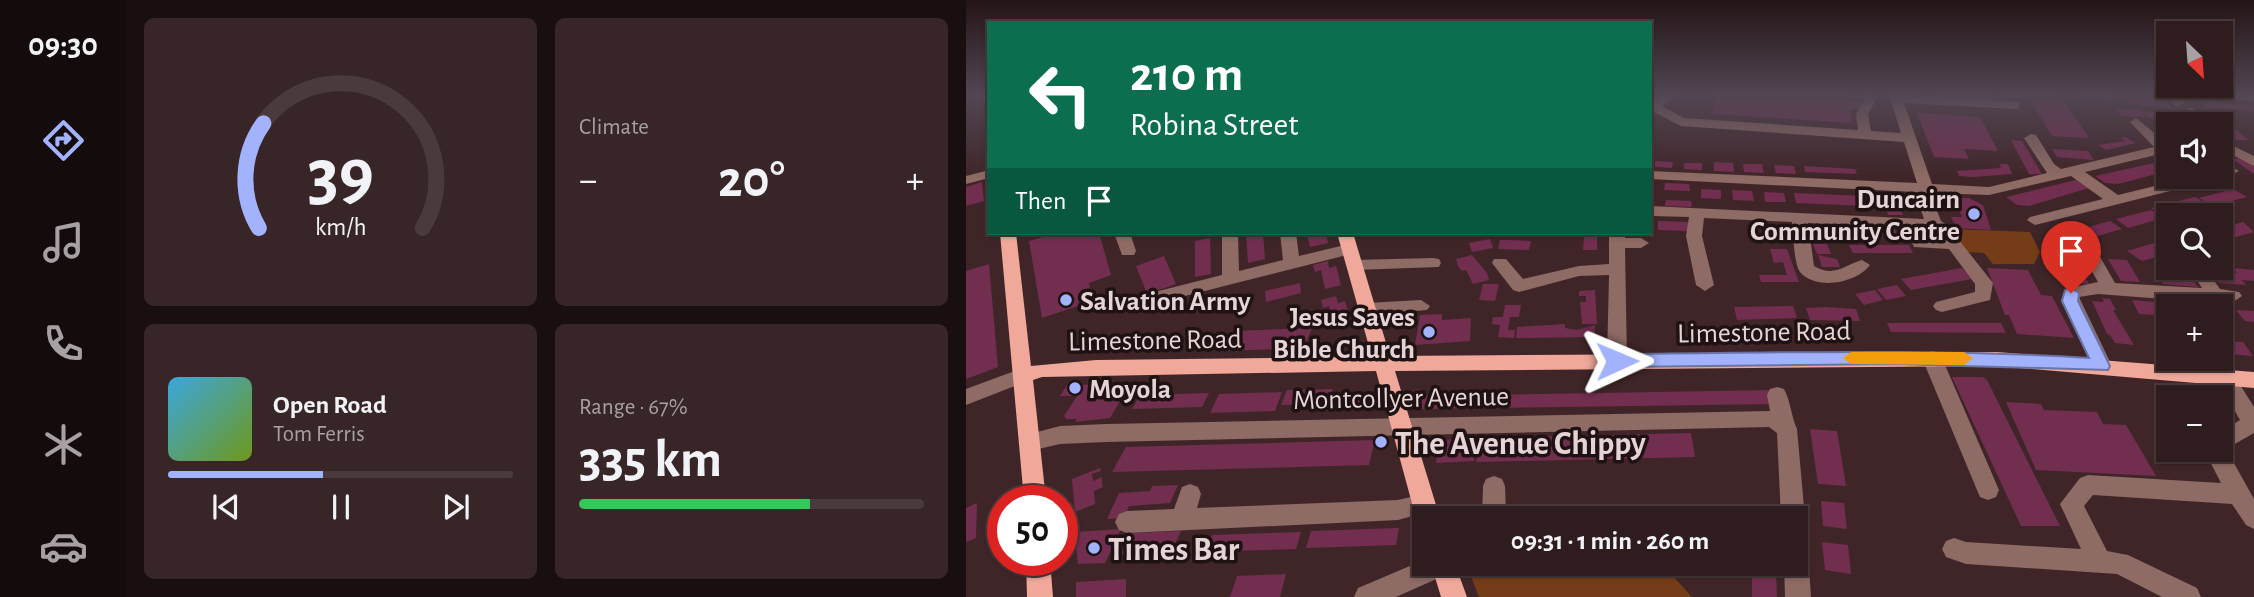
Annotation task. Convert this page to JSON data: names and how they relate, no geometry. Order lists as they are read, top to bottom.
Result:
{
  "streets": {
    "main road": ["Limestone Road"],
    "street": ["Montcollyer Avenue"]
  },
  "places": [
    "Duncairn Community Centre",
    "Salvation Army",
    "Jesus Saves Bible Church",
    "Moyola",
    "The Avenue Chippy",
    "Times Bar"
  ],
  "north": "bottom right",
  "page": {
    "tabs": "09:30",
    "tile": [
      "Climate",
      ["Range · 67%", "335 km"]
    ],
    "map_buttons": ["+", "−"],
    "turn": ["210 m", "Robina Street"],
    "heat": ["−", "20°", "+"],
    "then": "Then",
    "song": ["Open Road", "Tom Ferris"],
    "limit": "50",
    "trip": "09:31 · 1 min · 260 m",
    "gauge": ["39", "km/h"]
  }
}
